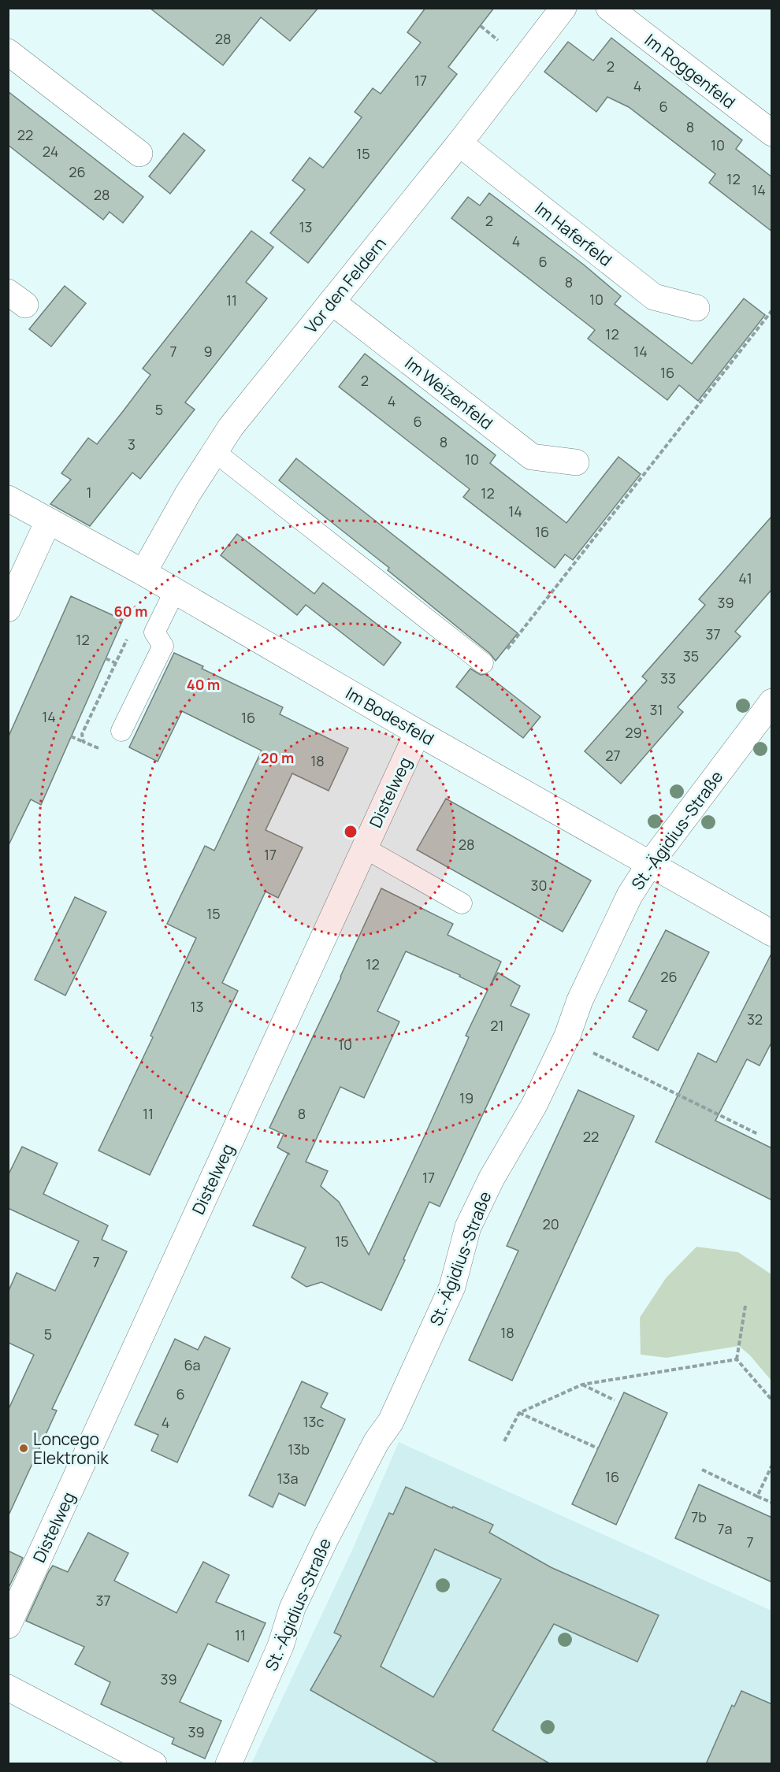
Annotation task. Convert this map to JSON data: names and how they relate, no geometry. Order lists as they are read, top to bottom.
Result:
{
  "streets": {
    "street": [
      "Im Roggenfeld",
      "Im Haferfeld",
      "Vor den Feldern",
      "Im Weizenfeld",
      "Im Bodesfeld",
      "Distelweg",
      "St.-Ägidius-Straße"
    ]
  },
  "crossings": [
    ["Im Haferfeld", "Vor den Feldern"],
    ["Vor den Feldern", "Im Weizenfeld"],
    ["Vor den Feldern", "Im Bodesfeld"],
    ["Im Bodesfeld", "Distelweg"],
    ["Im Bodesfeld", "St.-Ägidius-Straße"]
  ],
  "places": ["Loncego Elektronik"],
  "house_numbers": [
    "28",
    "2",
    "17",
    "4",
    "6",
    "8",
    "22",
    "10",
    "24",
    "15",
    "26",
    "12",
    "14",
    "28",
    "2",
    "13",
    "4",
    "6",
    "8",
    "10",
    "11",
    "12",
    "7",
    "9",
    "14",
    "16",
    "2",
    "4",
    "5",
    "6",
    "8",
    "3",
    "10",
    "1",
    "12",
    "14",
    "16",
    "41",
    "39",
    "37",
    "12",
    "35",
    "33",
    "31",
    "14",
    "16",
    "29",
    "27",
    "18",
    "28",
    "17",
    "30",
    "15",
    "12",
    "26",
    "13",
    "32",
    "21",
    "10",
    "19",
    "11",
    "8",
    "22",
    "17",
    "20",
    "15",
    "7",
    "18",
    "5",
    "6a",
    "6",
    "13c",
    "4",
    "13b",
    "16",
    "13a",
    "7b",
    "7a",
    "7",
    "37",
    "11",
    "39",
    "39"
  ],
  "rings": ["60 m", "40 m", "20 m"]
}
